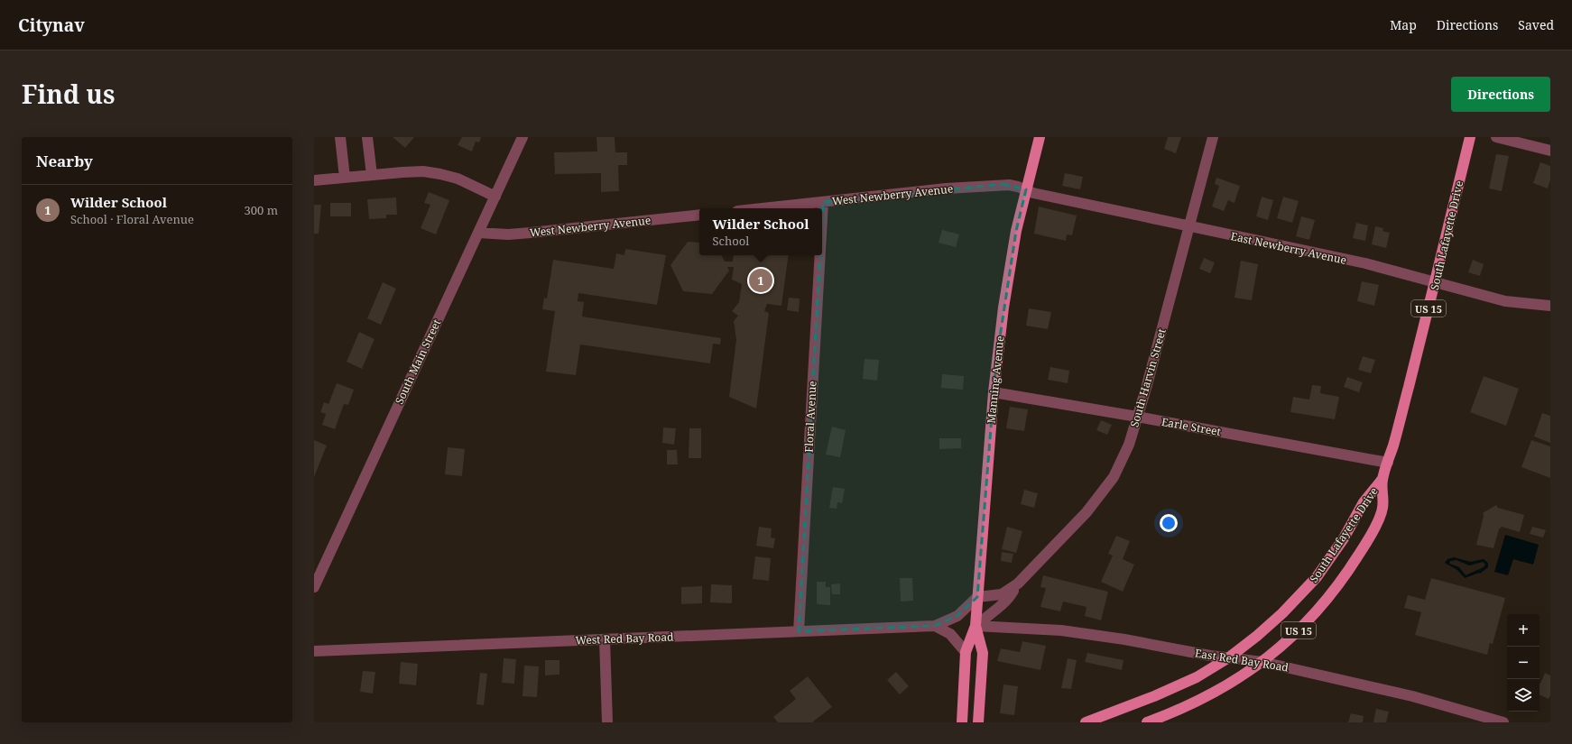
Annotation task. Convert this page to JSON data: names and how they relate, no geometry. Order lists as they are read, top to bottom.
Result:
{
  "streets": {
    "main road": ["South Lafayette Drive", "US 15", "Manning Avenue"],
    "street": [
      "West Newberry Avenue",
      "East Newberry Avenue",
      "South Main Street",
      "South Harvin Street",
      "Floral Avenue",
      "Earle Street",
      "West Red Bay Road",
      "East Red Bay Road"
    ]
  },
  "crossings": [
    ["West Newberry Avenue", "East Newberry Avenue"],
    ["West Newberry Avenue", "South Main Street"],
    ["West Newberry Avenue", "Manning Avenue"],
    ["West Newberry Avenue", "Floral Avenue"],
    ["South Lafayette Drive", "East Newberry Avenue"],
    ["South Lafayette Drive", "Earle Street"],
    ["South Lafayette Drive", "East Red Bay Road"],
    ["East Newberry Avenue", "South Harvin Street"],
    ["East Newberry Avenue", "Manning Avenue"],
    ["South Harvin Street", "Manning Avenue"],
    ["South Harvin Street", "Earle Street"],
    ["South Harvin Street", "West Red Bay Road"],
    ["South Harvin Street", "East Red Bay Road"],
    ["Manning Avenue", "Earle Street"],
    ["Manning Avenue", "West Red Bay Road"],
    ["Manning Avenue", "East Red Bay Road"],
    ["Floral Avenue", "West Red Bay Road"]
  ],
  "page": {
    "header": "Citynav",
    "nav": ["Map", "Directions", "Saved"],
    "title": "Find us",
    "buttons": "Directions",
    "heading": "Nearby",
    "list": [
      {
        "mark": "1",
        "name": "Wilder School",
        "note": "School · Floral Avenue",
        "value": "300 m"
      }
    ],
    "popup": ["Wilder School", "School"],
    "pins": "1",
    "map_buttons": ["+", "−"]
  }
}
